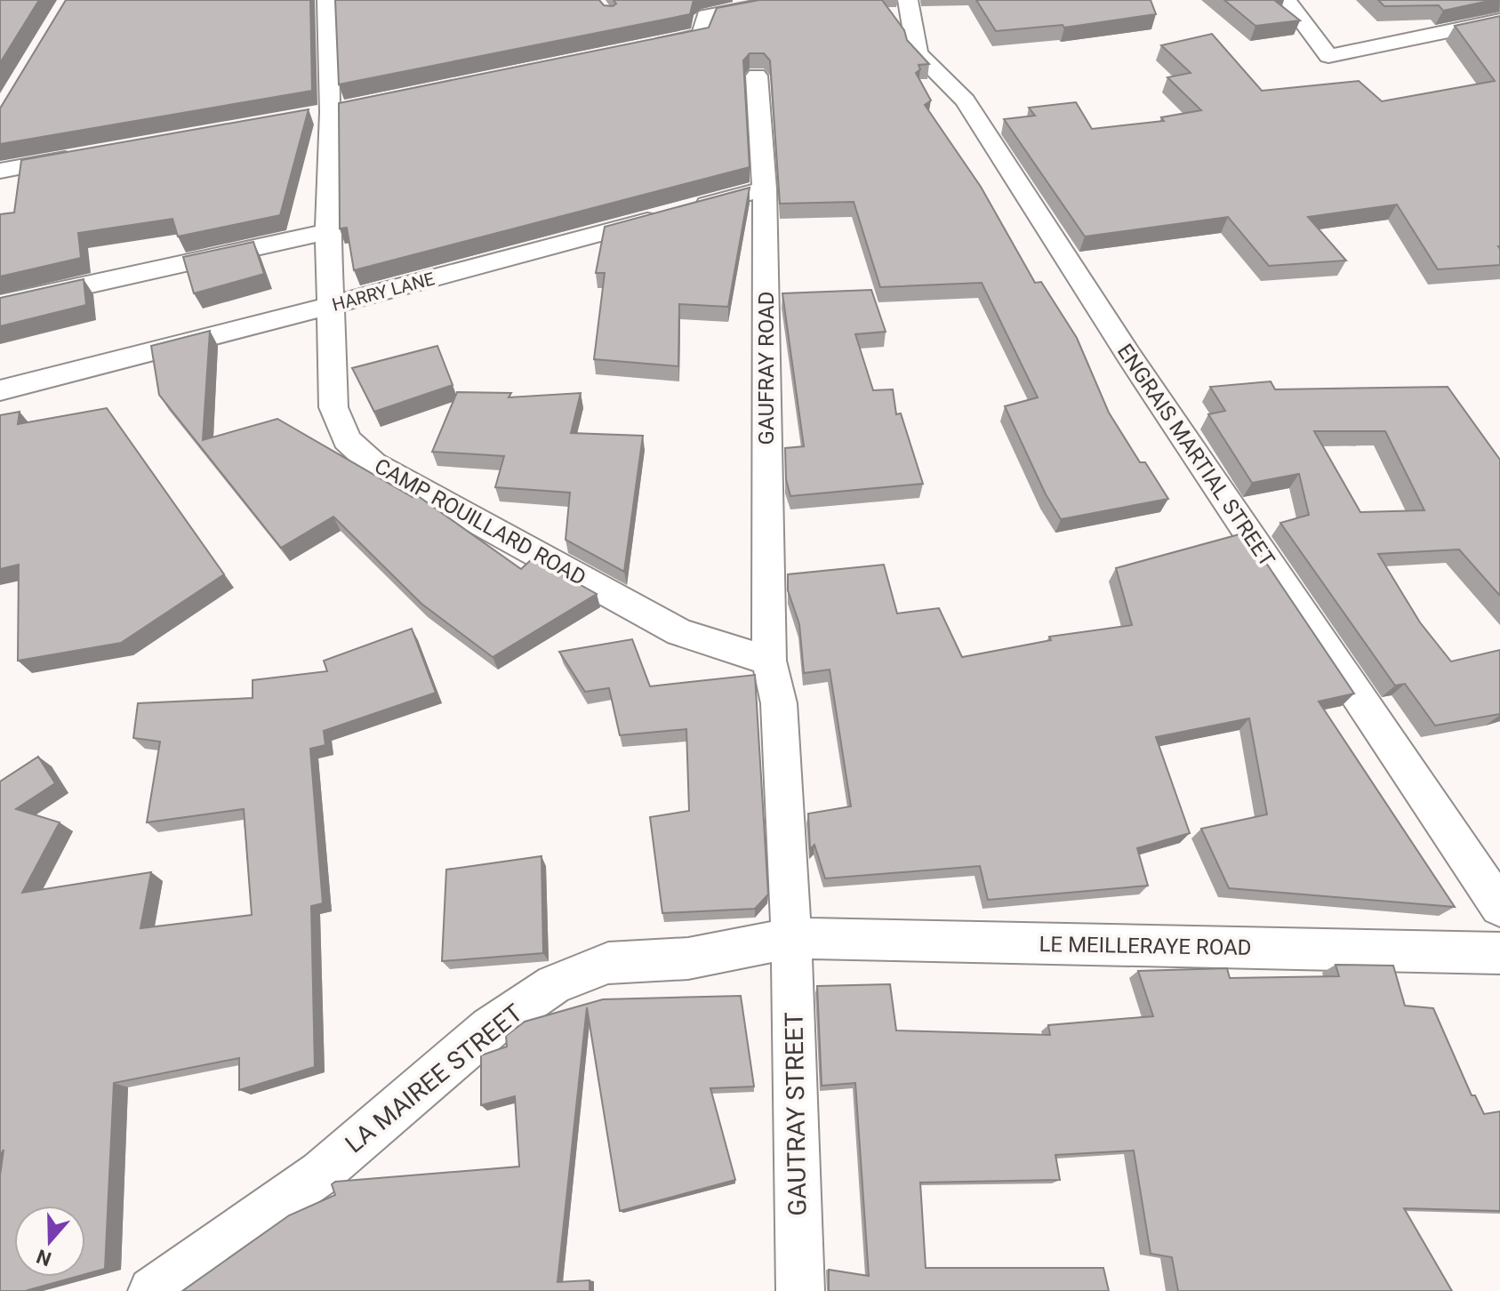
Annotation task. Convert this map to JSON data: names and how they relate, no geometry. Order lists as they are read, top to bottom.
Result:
{
  "streets": {
    "street": [
      "HARRY LANE",
      "GAUFRAY ROAD",
      "ENGRAIS MARTIAL STREET",
      "CAMP ROUILLARD ROAD",
      "LE MEILLERAYE ROAD",
      "LA MAIREE STREET",
      "GAUTRAY STREET"
    ]
  },
  "crossings": [
    ["HARRY LANE", "GAUFRAY ROAD"],
    ["HARRY LANE", "CAMP ROUILLARD ROAD"],
    ["GAUFRAY ROAD", "CAMP ROUILLARD ROAD"],
    ["LE MEILLERAYE ROAD", "LA MAIREE STREET"],
    ["LE MEILLERAYE ROAD", "GAUTRAY STREET"],
    ["LA MAIREE STREET", "GAUTRAY STREET"]
  ],
  "north": "bottom"
}
